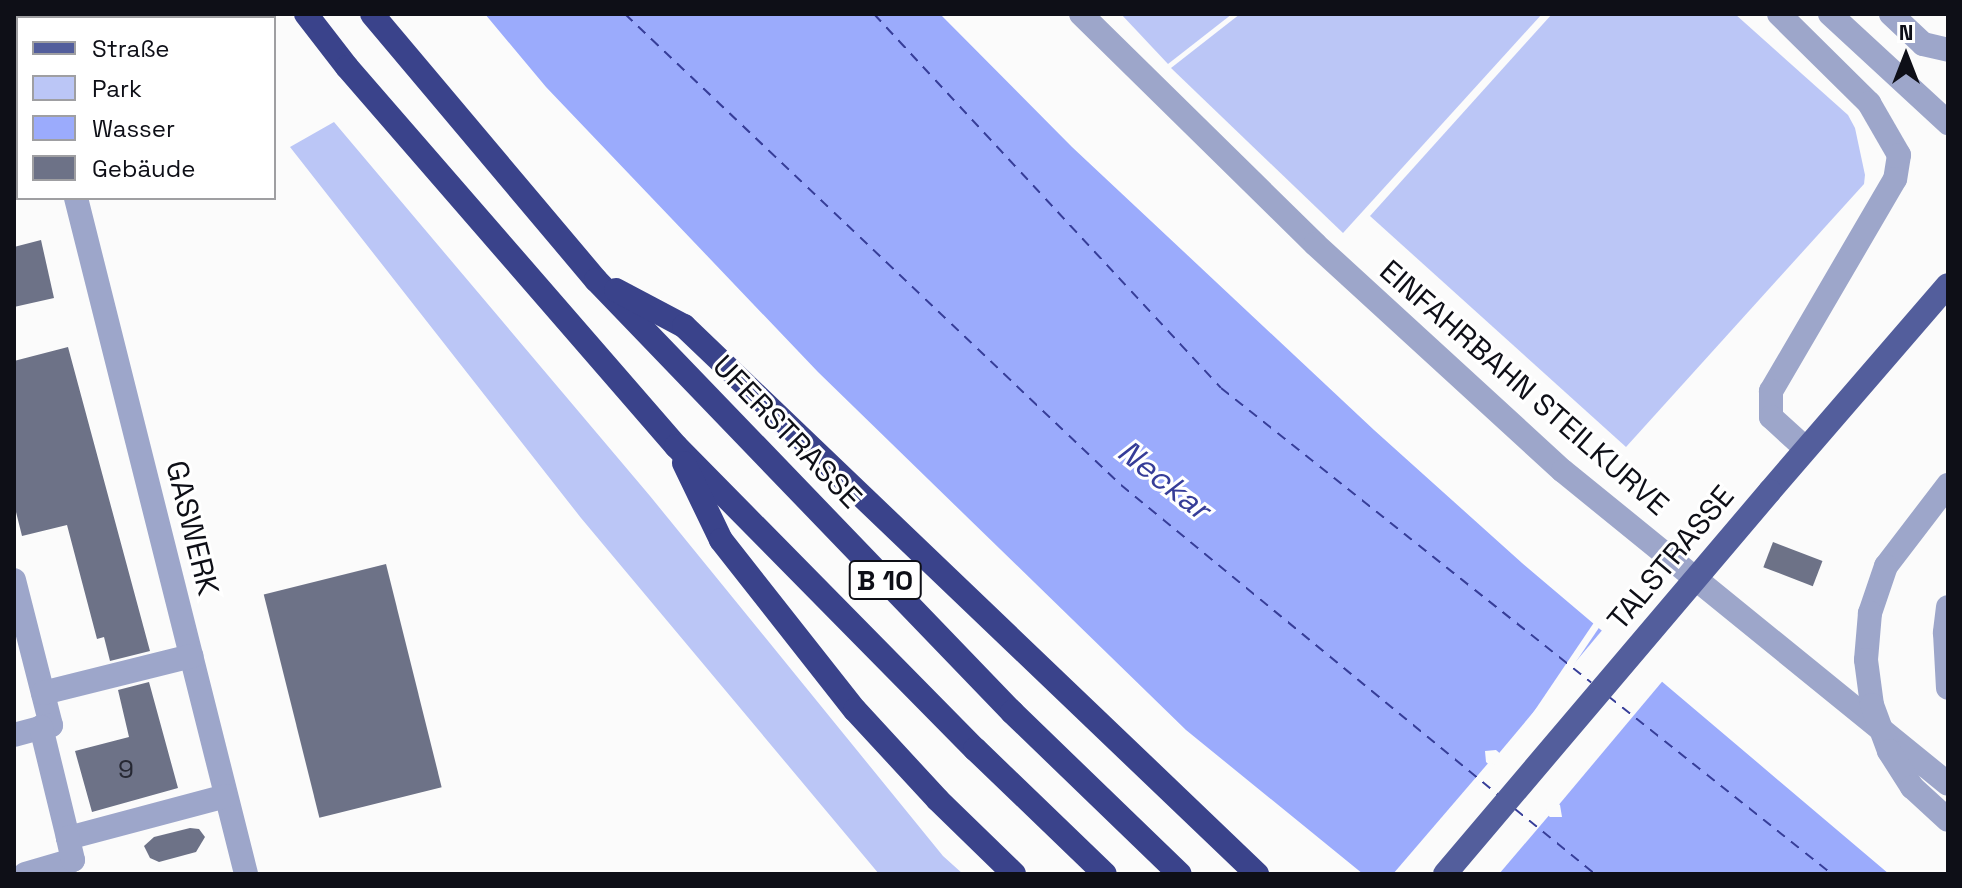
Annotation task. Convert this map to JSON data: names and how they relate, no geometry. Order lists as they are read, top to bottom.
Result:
{
  "streets": {
    "highway": ["UFERSTRASSE", "B 10"],
    "main road": ["TALSTRASSE"],
    "street": ["EINFAHRBAHN STEILKURVE", "GASWERK"]
  },
  "crossings": [
    ["UFERSTRASSE", "B 10"]
  ],
  "water": ["Neckar"],
  "house_numbers": ["9"],
  "legend": [
    "Straße",
    "Park",
    "Wasser",
    "Gebäude"
  ],
  "north": "top"
}
